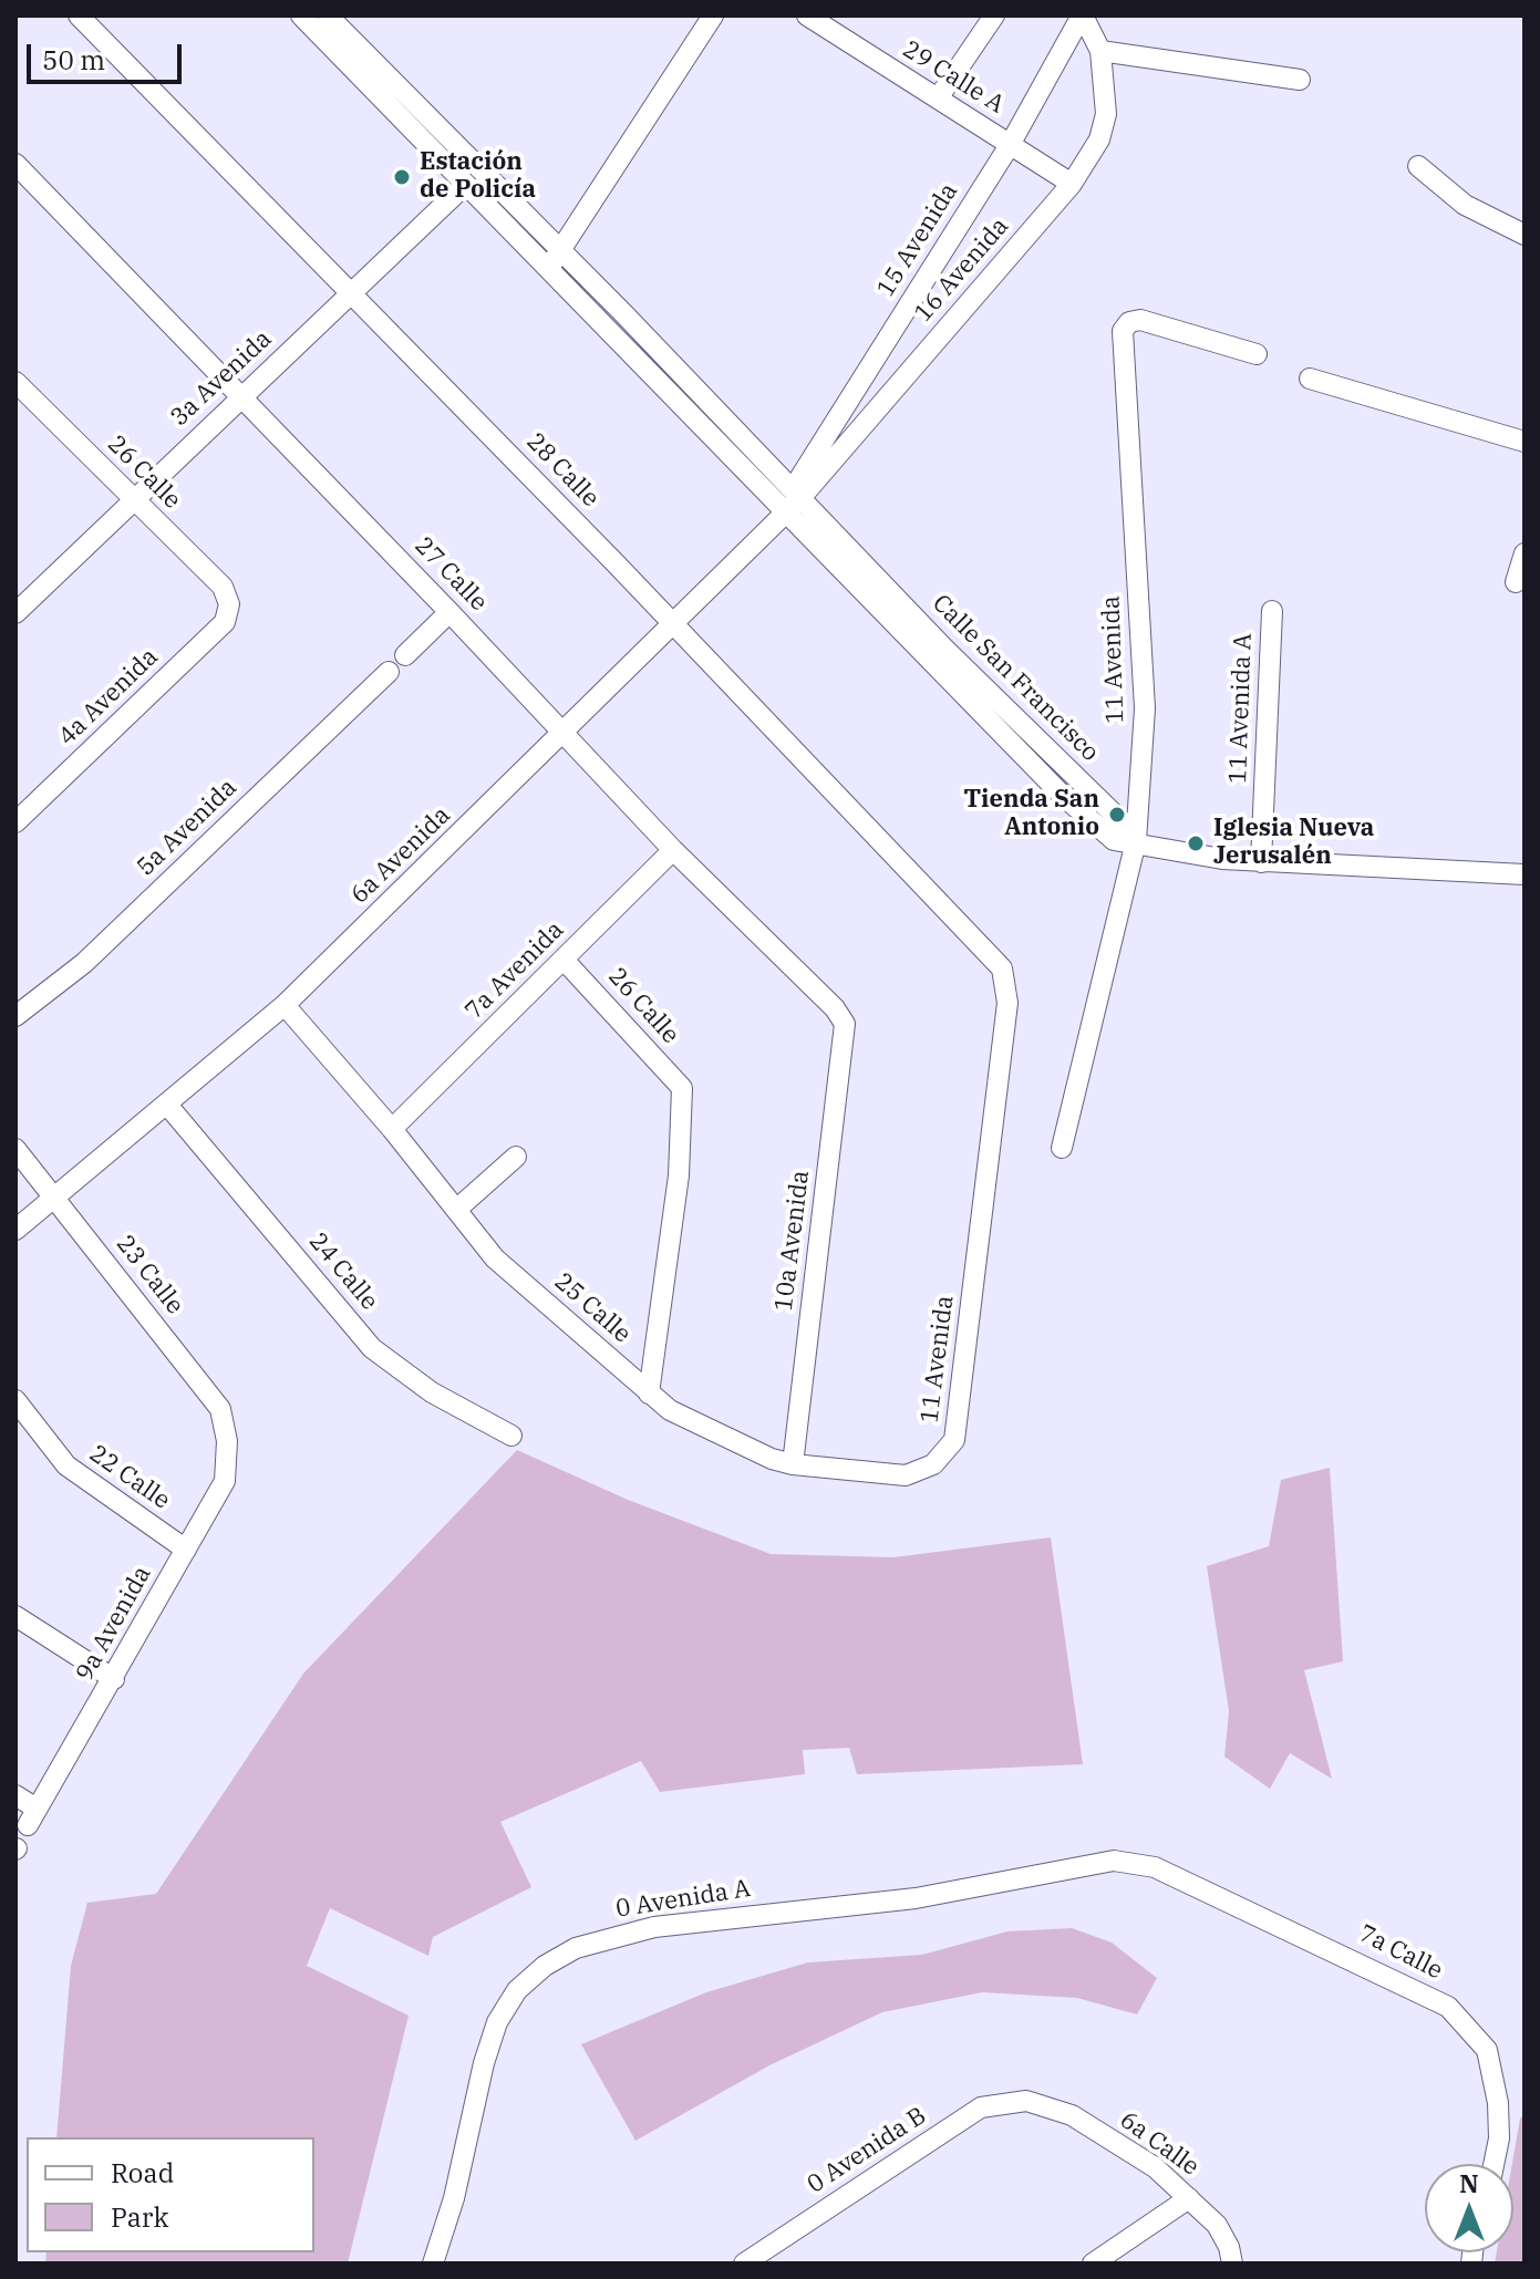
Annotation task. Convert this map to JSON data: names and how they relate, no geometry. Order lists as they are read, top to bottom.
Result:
{
  "streets": {
    "street": [
      "29 Calle A",
      "15 Avenida",
      "16 Avenida",
      "3a Avenida",
      "28 Calle",
      "26 Calle",
      "27 Calle",
      "11 Avenida",
      "Calle San Francisco",
      "4a Avenida",
      "11 Avenida A",
      "5a Avenida",
      "6a Avenida",
      "7a Avenida",
      "10a Avenida",
      "24 Calle",
      "23 Calle",
      "25 Calle",
      "22 Calle",
      "9a Avenida",
      "0 Avenida A",
      "7a Calle",
      "6a Calle",
      "0 Avenida B"
    ]
  },
  "crossings": [
    ["29 Calle A", "15 Avenida"],
    ["29 Calle A", "16 Avenida"],
    ["15 Avenida", "16 Avenida"],
    ["15 Avenida", "Calle San Francisco"],
    ["15 Avenida", "6a Avenida"],
    ["16 Avenida", "Calle San Francisco"],
    ["16 Avenida", "6a Avenida"],
    ["3a Avenida", "28 Calle"],
    ["3a Avenida", "26 Calle"],
    ["3a Avenida", "27 Calle"],
    ["3a Avenida", "Calle San Francisco"],
    ["28 Calle", "11 Avenida"],
    ["28 Calle", "6a Avenida"],
    ["26 Calle", "4a Avenida"],
    ["26 Calle", "7a Avenida"],
    ["26 Calle", "25 Calle"],
    ["27 Calle", "6a Avenida"],
    ["27 Calle", "7a Avenida"],
    ["27 Calle", "10a Avenida"],
    ["11 Avenida", "Calle San Francisco"],
    ["11 Avenida", "25 Calle"],
    ["Calle San Francisco", "6a Avenida"],
    ["6a Avenida", "24 Calle"],
    ["6a Avenida", "23 Calle"],
    ["6a Avenida", "25 Calle"],
    ["7a Avenida", "25 Calle"],
    ["10a Avenida", "25 Calle"],
    ["23 Calle", "9a Avenida"],
    ["22 Calle", "9a Avenida"],
    ["0 Avenida A", "7a Calle"],
    ["6a Calle", "0 Avenida B"]
  ],
  "places": ["Estación de Policía", "Tienda San Antonio", "Iglesia Nueva Jerusalén"],
  "legend": ["Road", "Park"],
  "scale_bar": "50 m",
  "north": "top"
}
